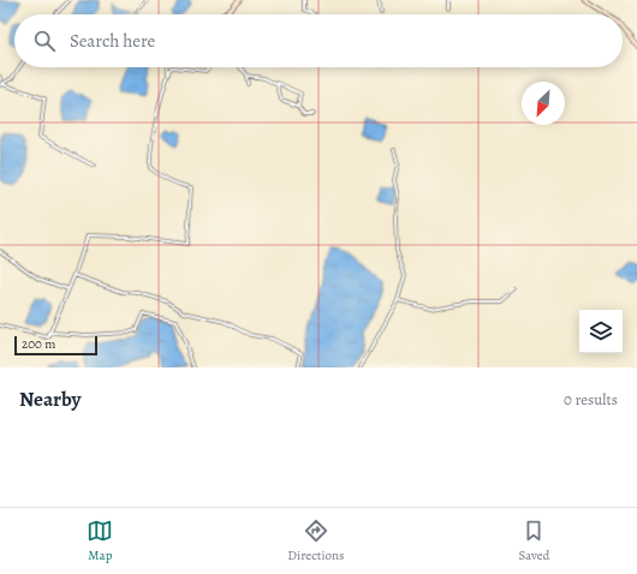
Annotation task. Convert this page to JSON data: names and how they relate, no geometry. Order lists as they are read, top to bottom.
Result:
{
  "scale_bar": "200 m",
  "north": "bottom left",
  "page": {
    "search": "Search here",
    "scale": "200 m",
    "heading": ["Nearby", "0 results"],
    "nav": ["Map", "Directions", "Saved"]
  }
}
